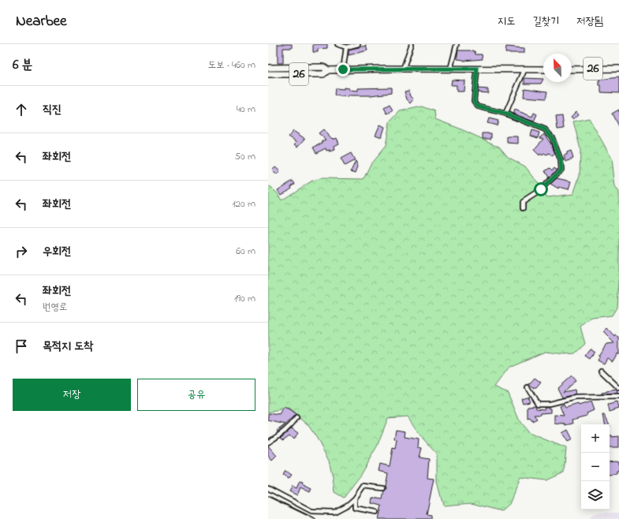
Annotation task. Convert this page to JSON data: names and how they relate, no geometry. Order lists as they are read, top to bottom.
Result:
{
  "streets": {
    "main road": ["26"]
  },
  "north": "top left",
  "page": {
    "header": "Nearbee",
    "nav": ["지도", "길찾기", "저장됨"],
    "heading": ["6 분", "도보 · 460 m"],
    "list": [
      ["직진", "40 m"],
      ["좌회전", "50 m"],
      ["좌회전", "120 m"],
      ["우회전", "60 m"],
      ["좌회전", "번영로", "190 m"],
      "목적지 도착"
    ],
    "buttons": ["저장", "공유"],
    "map_buttons": ["+", "−"]
  }
}
